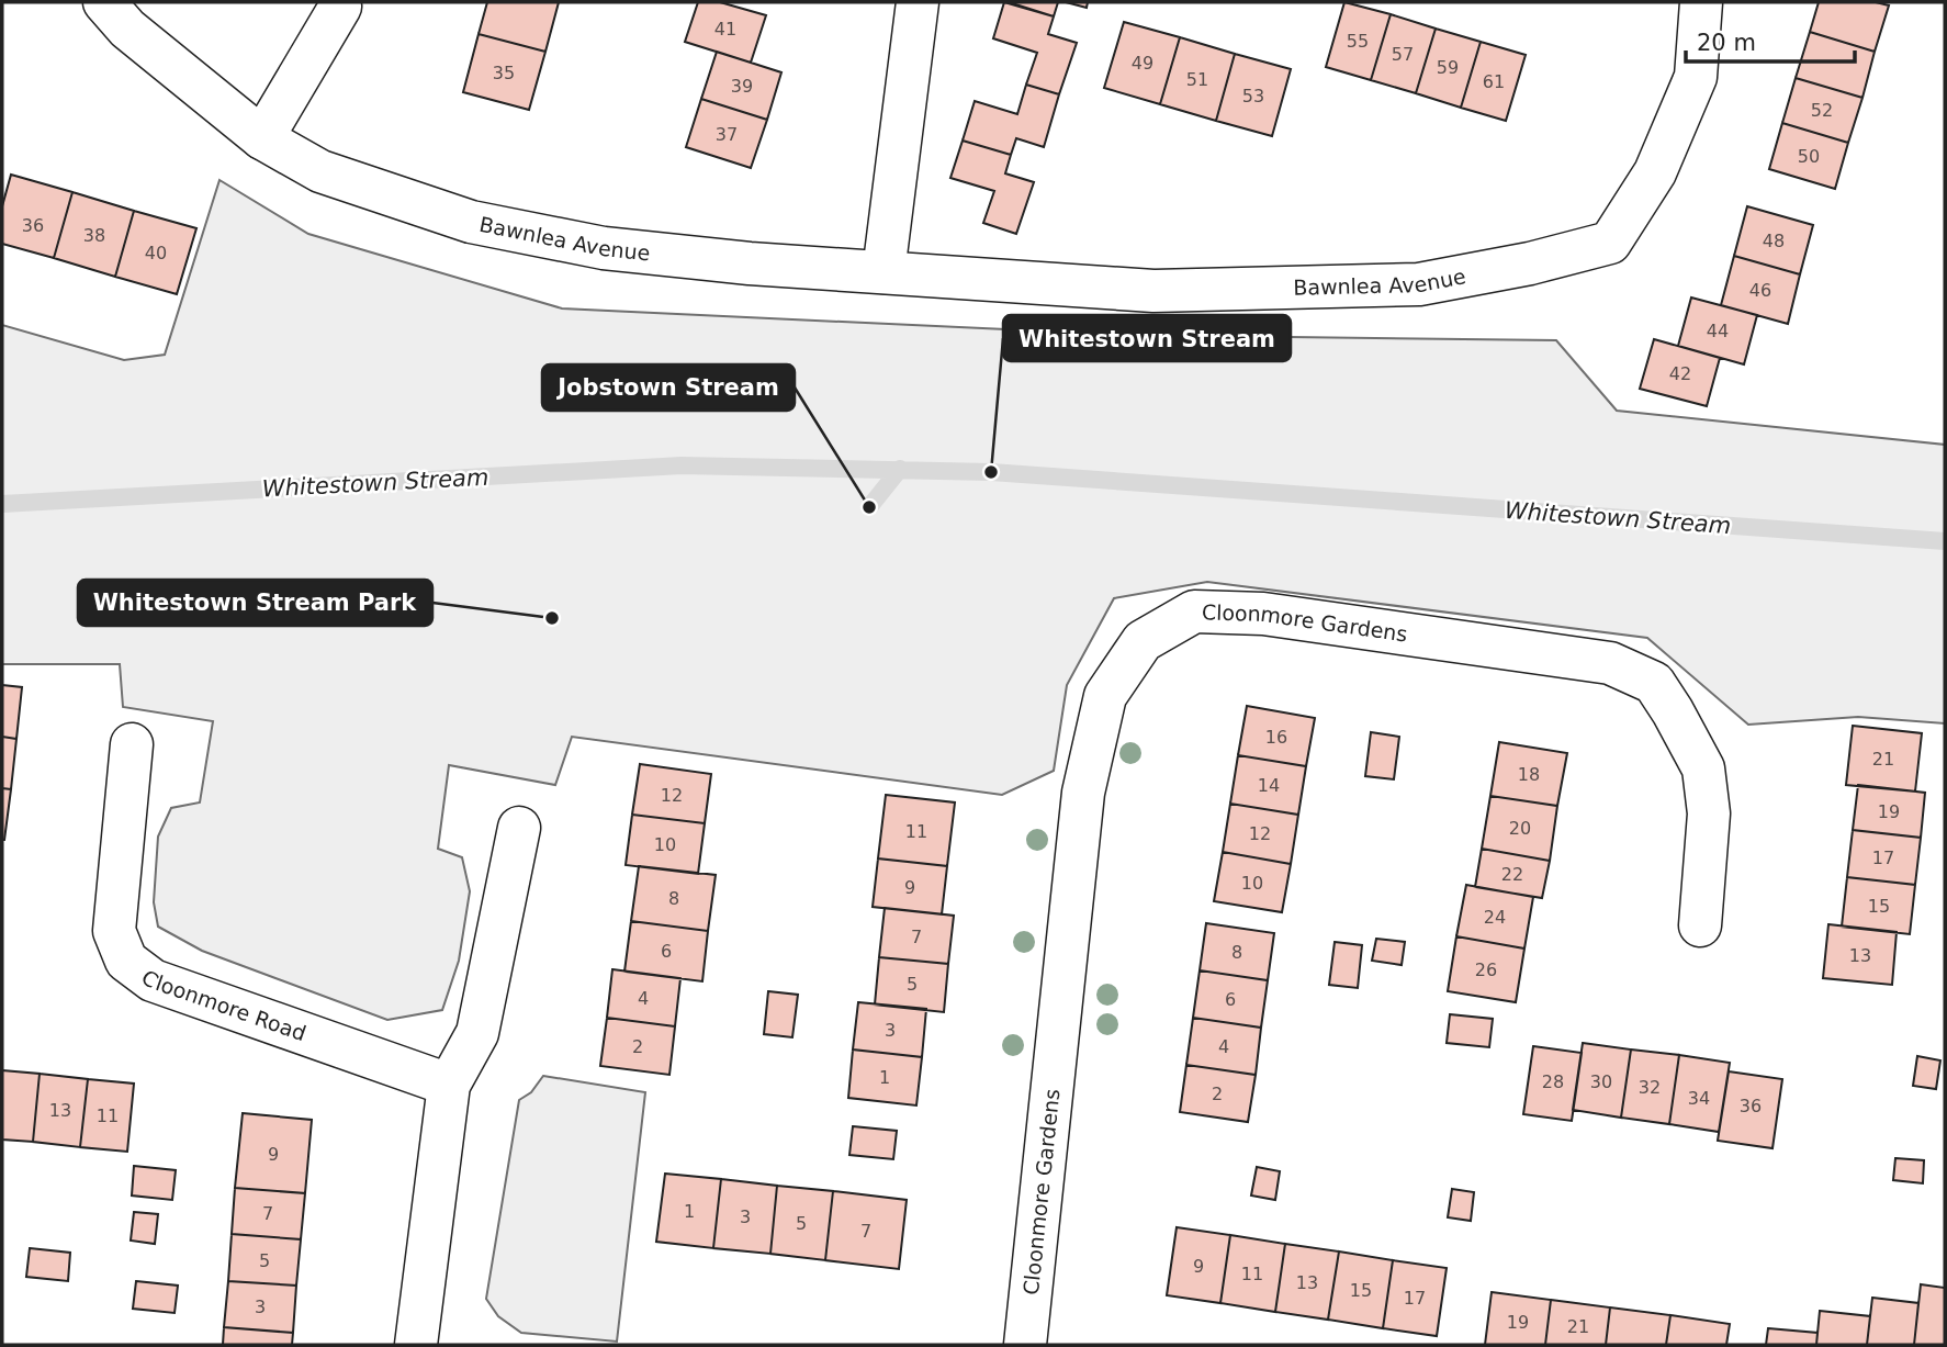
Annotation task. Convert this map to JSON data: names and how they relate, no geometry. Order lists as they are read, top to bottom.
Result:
{
  "streets": {
    "street": ["Bawnlea Avenue", "Cloonmore Gardens", "Cloonmore Road"]
  },
  "water": ["Whitestown Stream"],
  "places": ["Whitestown Stream", "Jobstown Stream", "Whitestown Stream Park"],
  "house_numbers": [
    "41",
    "55",
    "57",
    "49",
    "59",
    "35",
    "51",
    "61",
    "39",
    "53",
    "52",
    "37",
    "50",
    "36",
    "38",
    "48",
    "40",
    "46",
    "44",
    "42",
    "16",
    "21",
    "18",
    "14",
    "12",
    "19",
    "20",
    "11",
    "12",
    "10",
    "17",
    "22",
    "10",
    "9",
    "8",
    "15",
    "24",
    "7",
    "6",
    "8",
    "13",
    "26",
    "5",
    "4",
    "6",
    "3",
    "2",
    "4",
    "1",
    "28",
    "30",
    "32",
    "2",
    "34",
    "36",
    "13",
    "11",
    "9",
    "1",
    "7",
    "3",
    "5",
    "7",
    "5",
    "9",
    "11",
    "13",
    "15",
    "17",
    "3",
    "19",
    "21"
  ],
  "scale_bar": "20 m"
}
